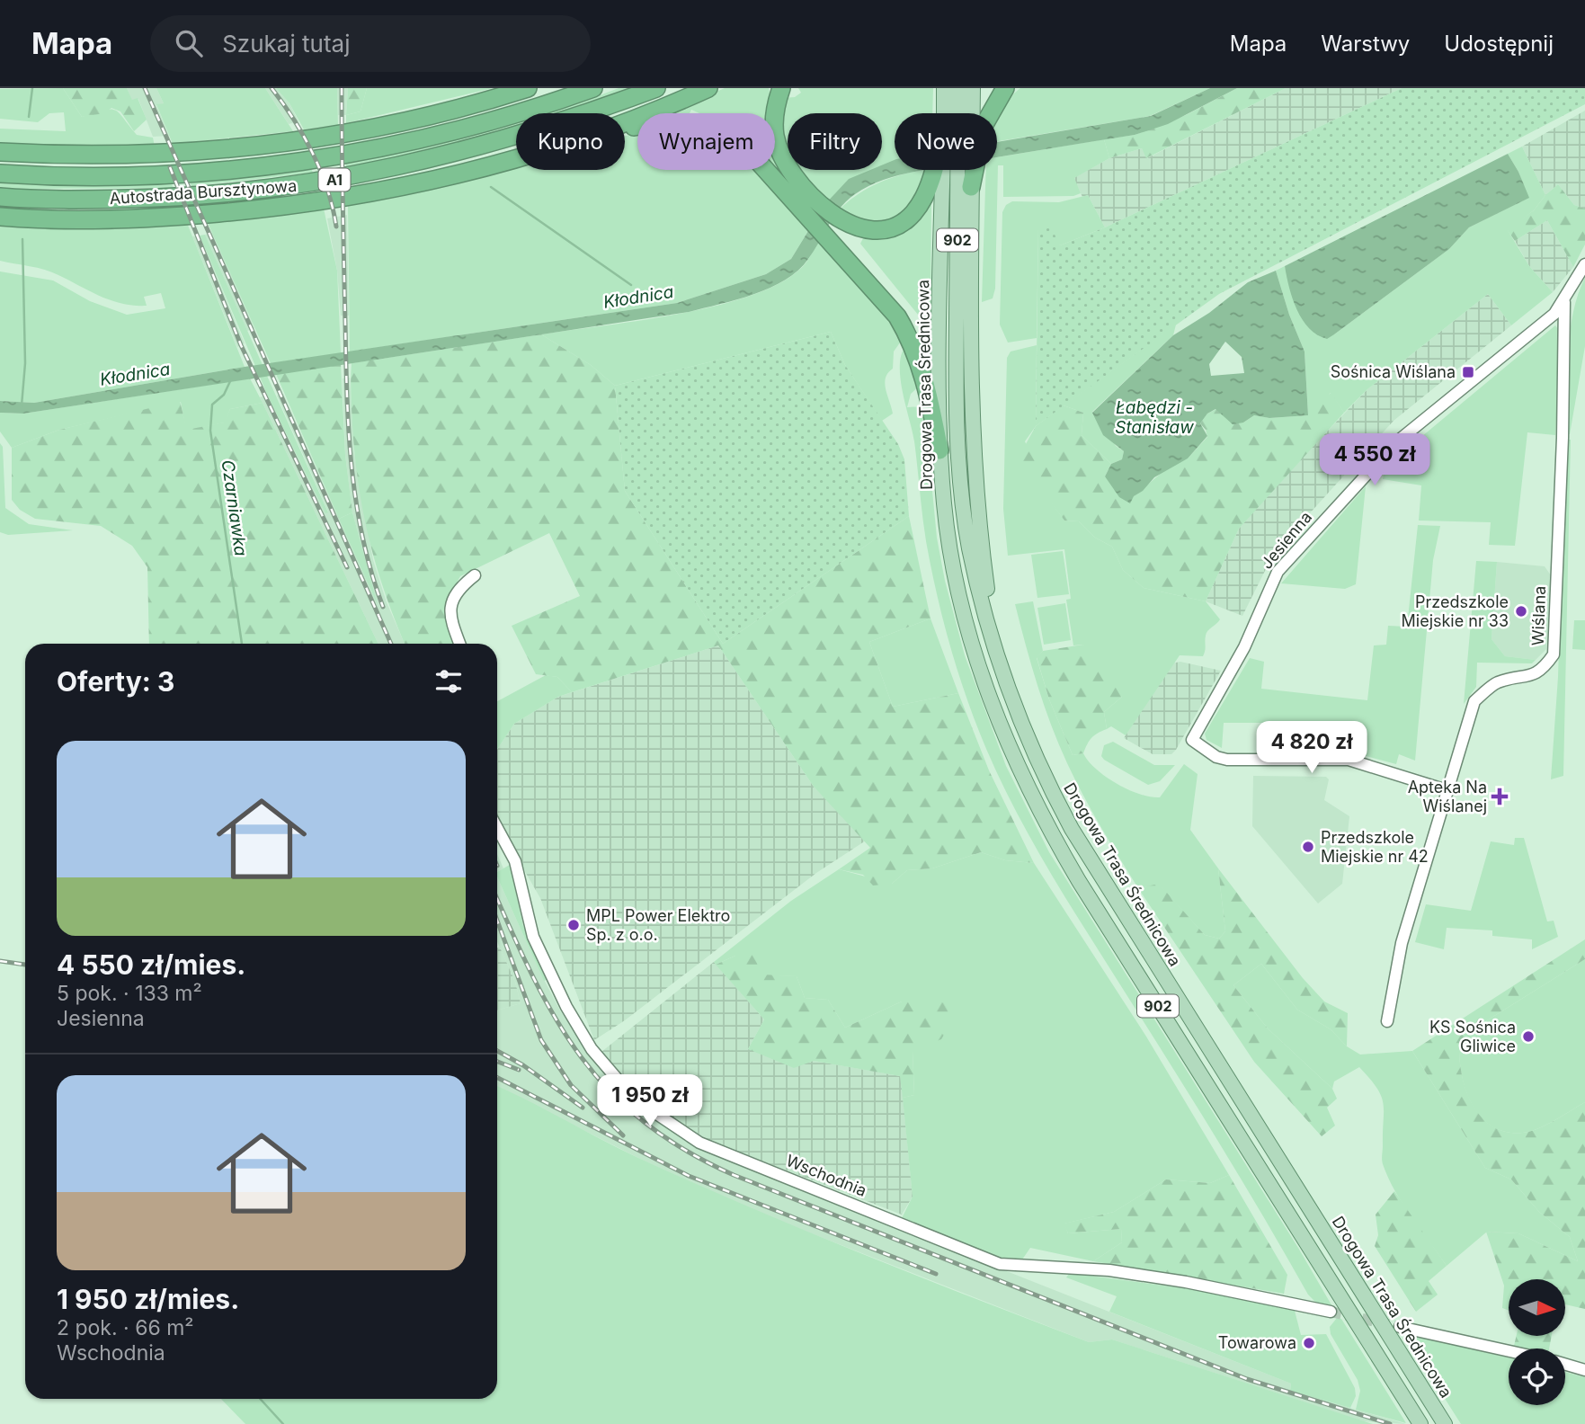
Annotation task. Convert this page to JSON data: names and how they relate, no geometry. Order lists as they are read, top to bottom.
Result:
{
  "streets": {
    "highway": ["A1", "Autostrada Bursztynowa"],
    "main road": ["902", "Drogowa Trasa Średnicowa"],
    "street": ["Jesienna", "Wiślana", "Wschodnia"]
  },
  "crossings": [
    ["Jesienna", "Wiślana"]
  ],
  "water": ["Kłodnica", "Łabędzi - Stanisław", "Czarniawka"],
  "places": {
    "transit": ["Sośnica Wiślana"],
    "other": [
      "Przedszkole Miejskie nr 33",
      "Przedszkole Miejskie nr 42",
      "MPL Power Elektro Sp. z o.o.",
      "KS Sośnica Gliwice",
      "Towarowa"
    ],
    "health": ["Apteka Na Wiślanej"]
  },
  "north": "right",
  "page": {
    "header": "Mapa",
    "search": "Szukaj tutaj",
    "nav": ["Mapa", "Warstwy", "Udostępnij"],
    "chip": [
      "Kupno",
      "Wynajem",
      "Filtry",
      "Nowe"
    ],
    "price": ["4 550 zł", "4 820 zł", "1 950 zł"],
    "heading": "Oferty: 3",
    "list": [
      {
        "name": "4 550 zł/mies.",
        "note": "5 pok. · 133 m² · Jesienna"
      },
      {
        "name": "1 950 zł/mies.",
        "note": "2 pok. · 66 m² · Wschodnia"
      }
    ]
  }
}
